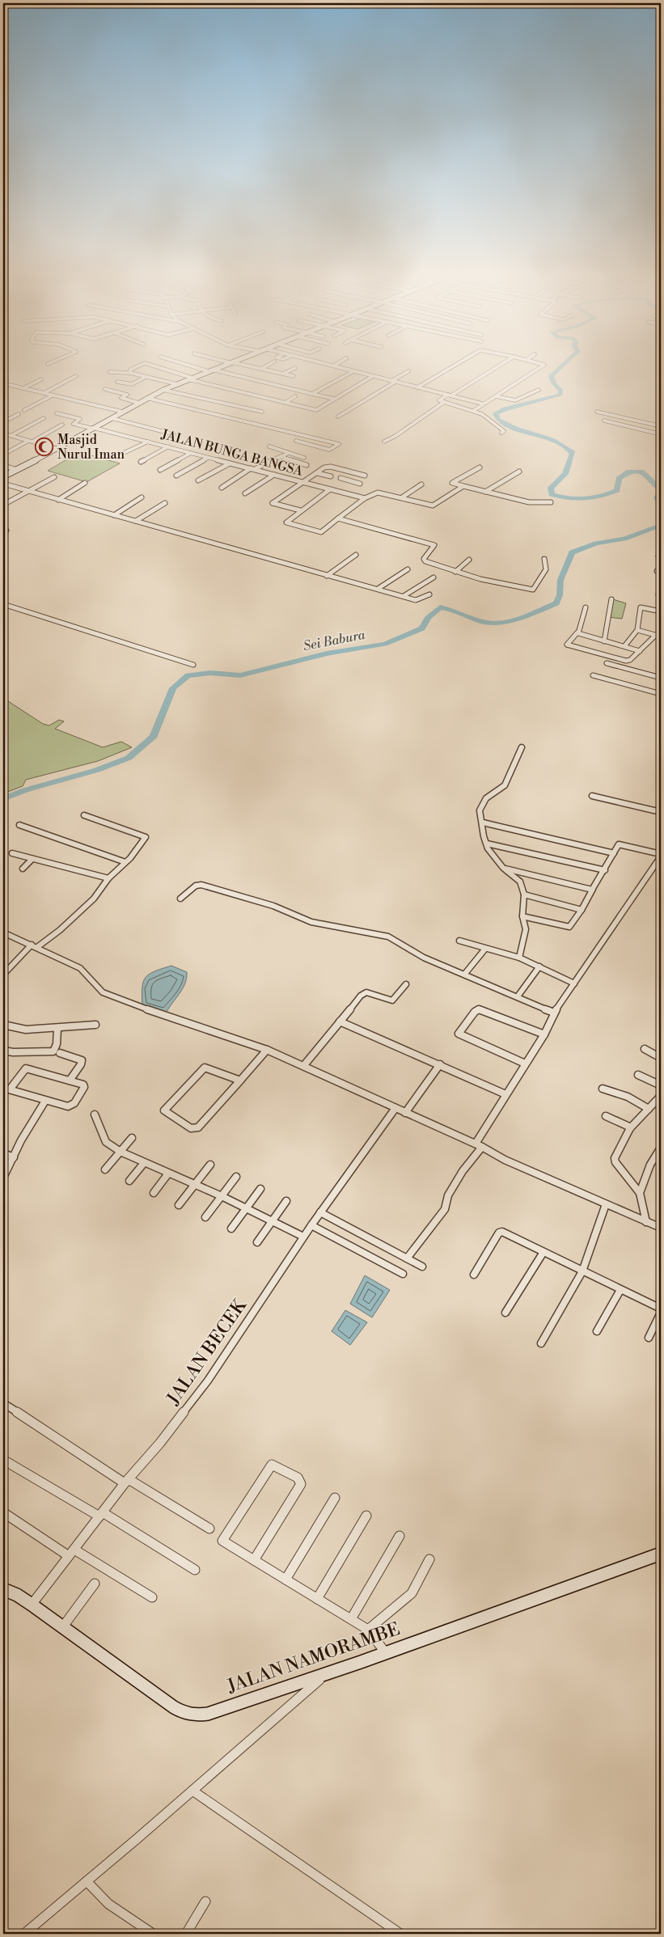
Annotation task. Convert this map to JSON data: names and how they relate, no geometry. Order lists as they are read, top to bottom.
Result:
{
  "streets": {
    "main road": ["JALAN NAMORAMBE"],
    "street": ["JALAN BUNGA BANGSA", "JALAN BECEK"]
  },
  "crossings": [
    ["JALAN BECEK", "JALAN NAMORAMBE"]
  ],
  "water": ["Sei Babura"],
  "places": {
    "mosque": ["Masjid Nurul Iman"]
  }
}
